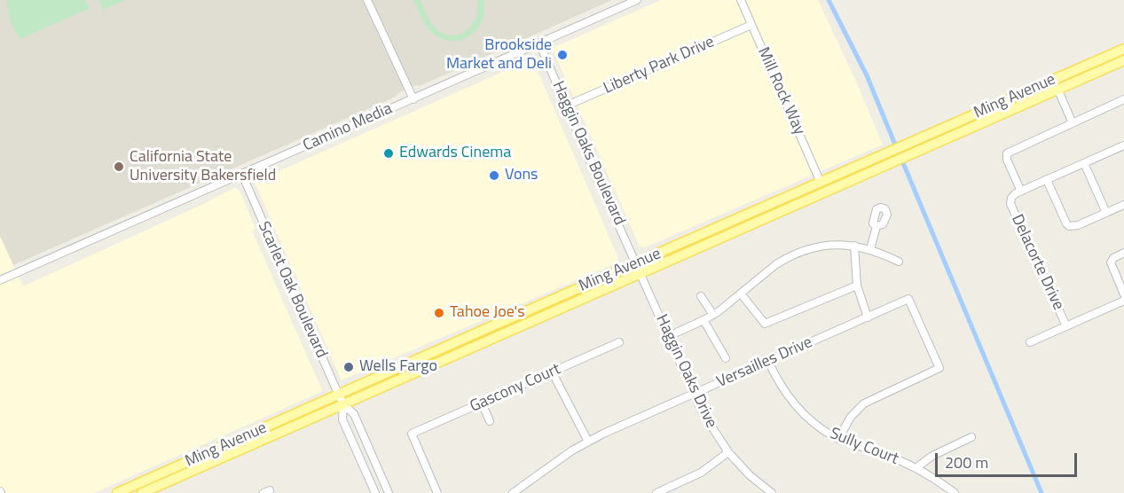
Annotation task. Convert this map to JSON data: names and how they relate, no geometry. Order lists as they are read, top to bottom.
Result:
{
  "streets": {
    "main road": ["Ming Avenue"],
    "street": [
      "Liberty Park Drive",
      "Mill Rock Way",
      "Camino Media",
      "Haggin Oaks Boulevard",
      "Delacorte Drive",
      "Scarlet Oak Boulevard",
      "Versailles Drive",
      "Haggin Oaks Drive",
      "Gascony Court",
      "Sully Court"
    ]
  },
  "crossings": [
    ["Liberty Park Drive", "Mill Rock Way"],
    ["Liberty Park Drive", "Haggin Oaks Boulevard"],
    ["Mill Rock Way", "Ming Avenue"],
    ["Ming Avenue", "Haggin Oaks Boulevard"],
    ["Ming Avenue", "Scarlet Oak Boulevard"],
    ["Ming Avenue", "Haggin Oaks Drive"],
    ["Camino Media", "Haggin Oaks Boulevard"],
    ["Camino Media", "Scarlet Oak Boulevard"],
    ["Haggin Oaks Boulevard", "Haggin Oaks Drive"],
    ["Versailles Drive", "Haggin Oaks Drive"],
    ["Versailles Drive", "Sully Court"]
  ],
  "places": [
    "Brookside Market and Deli",
    "Edwards Cinema",
    "California State University Bakersfield",
    "Vons",
    "Tahoe Joe's",
    "Wells Fargo"
  ],
  "scale_bar": "200 m"
}
